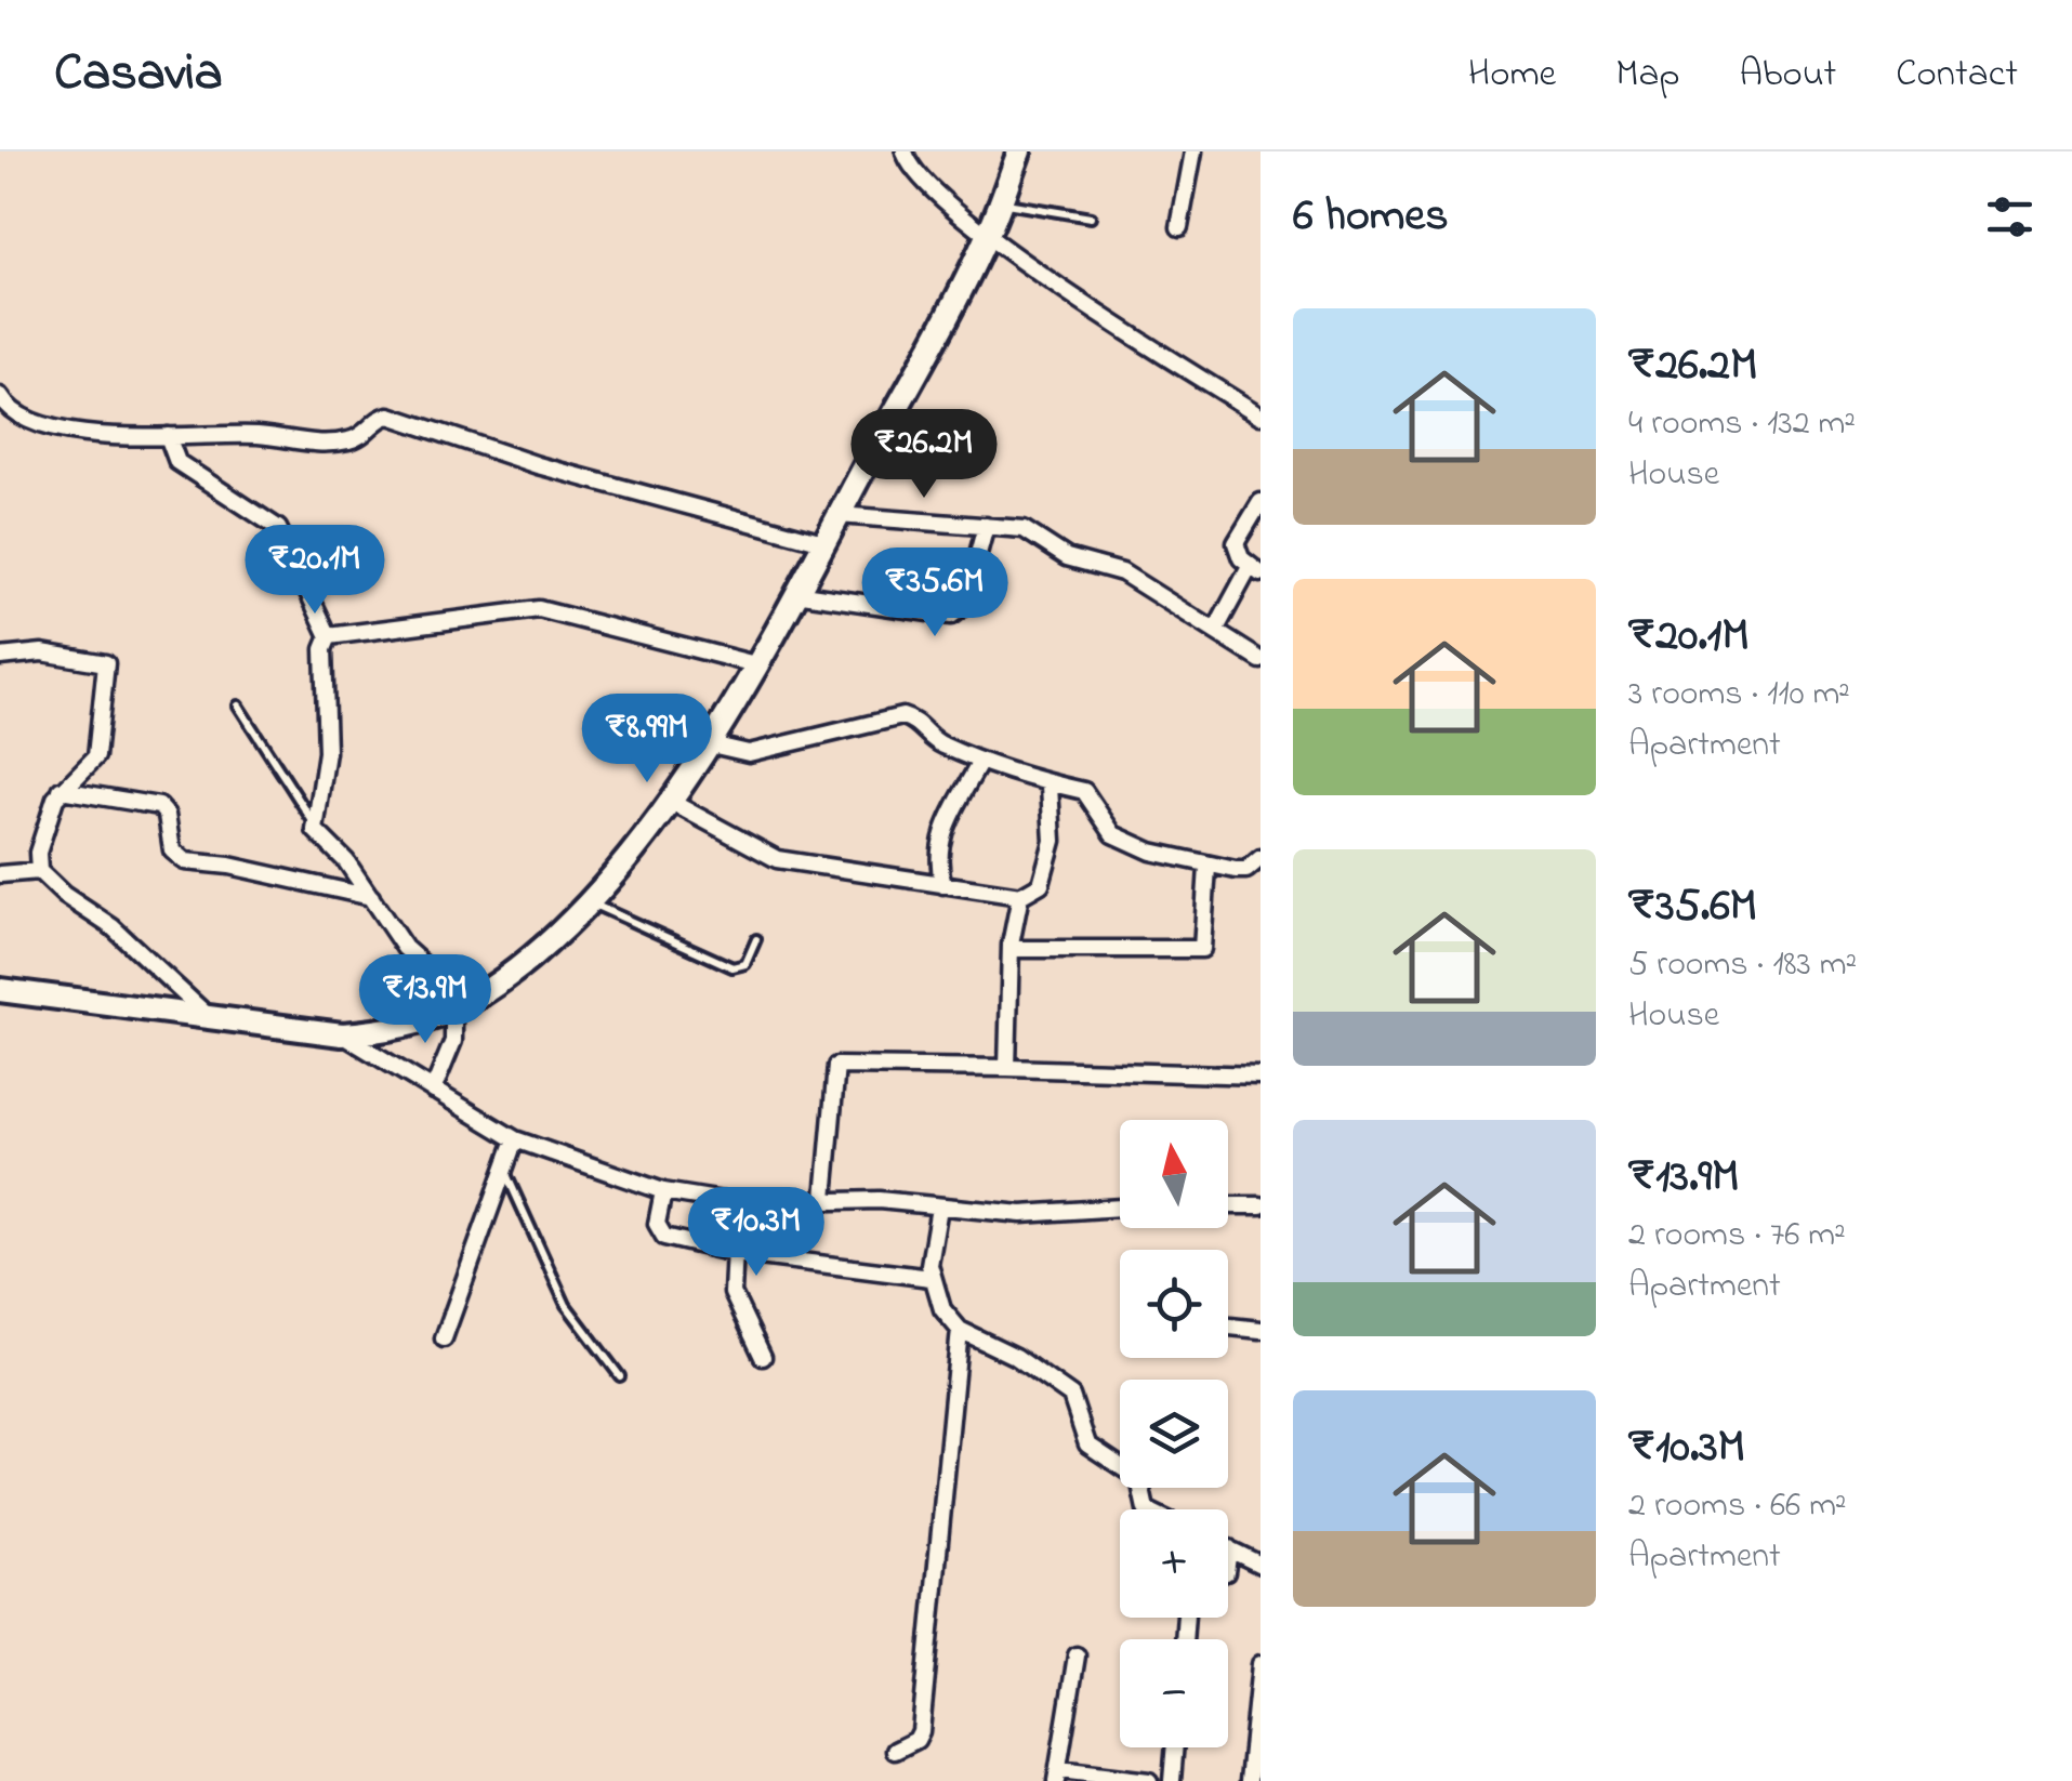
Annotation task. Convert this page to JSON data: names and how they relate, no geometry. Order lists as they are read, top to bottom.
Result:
{
  "north": "top",
  "page": {
    "header": "Casavia",
    "nav": [
      "Home",
      "Map",
      "About",
      "Contact"
    ],
    "heading": "6 homes",
    "list": [
      {
        "name": "₹26.2M",
        "note": "4 rooms · 132 m² · House"
      },
      {
        "name": "₹20.1M",
        "note": "3 rooms · 110 m² · Apartment"
      },
      {
        "name": "₹35.6M",
        "note": "5 rooms · 183 m² · House"
      },
      {
        "name": "₹13.9M",
        "note": "2 rooms · 76 m² · Apartment"
      },
      {
        "name": "₹10.3M",
        "note": "2 rooms · 66 m² · Apartment"
      }
    ],
    "price": [
      "₹26.2M",
      "₹20.1M",
      "₹35.6M",
      "₹8.99M",
      "₹13.9M",
      "₹10.3M"
    ],
    "map_buttons": ["+", "−"]
  }
}
